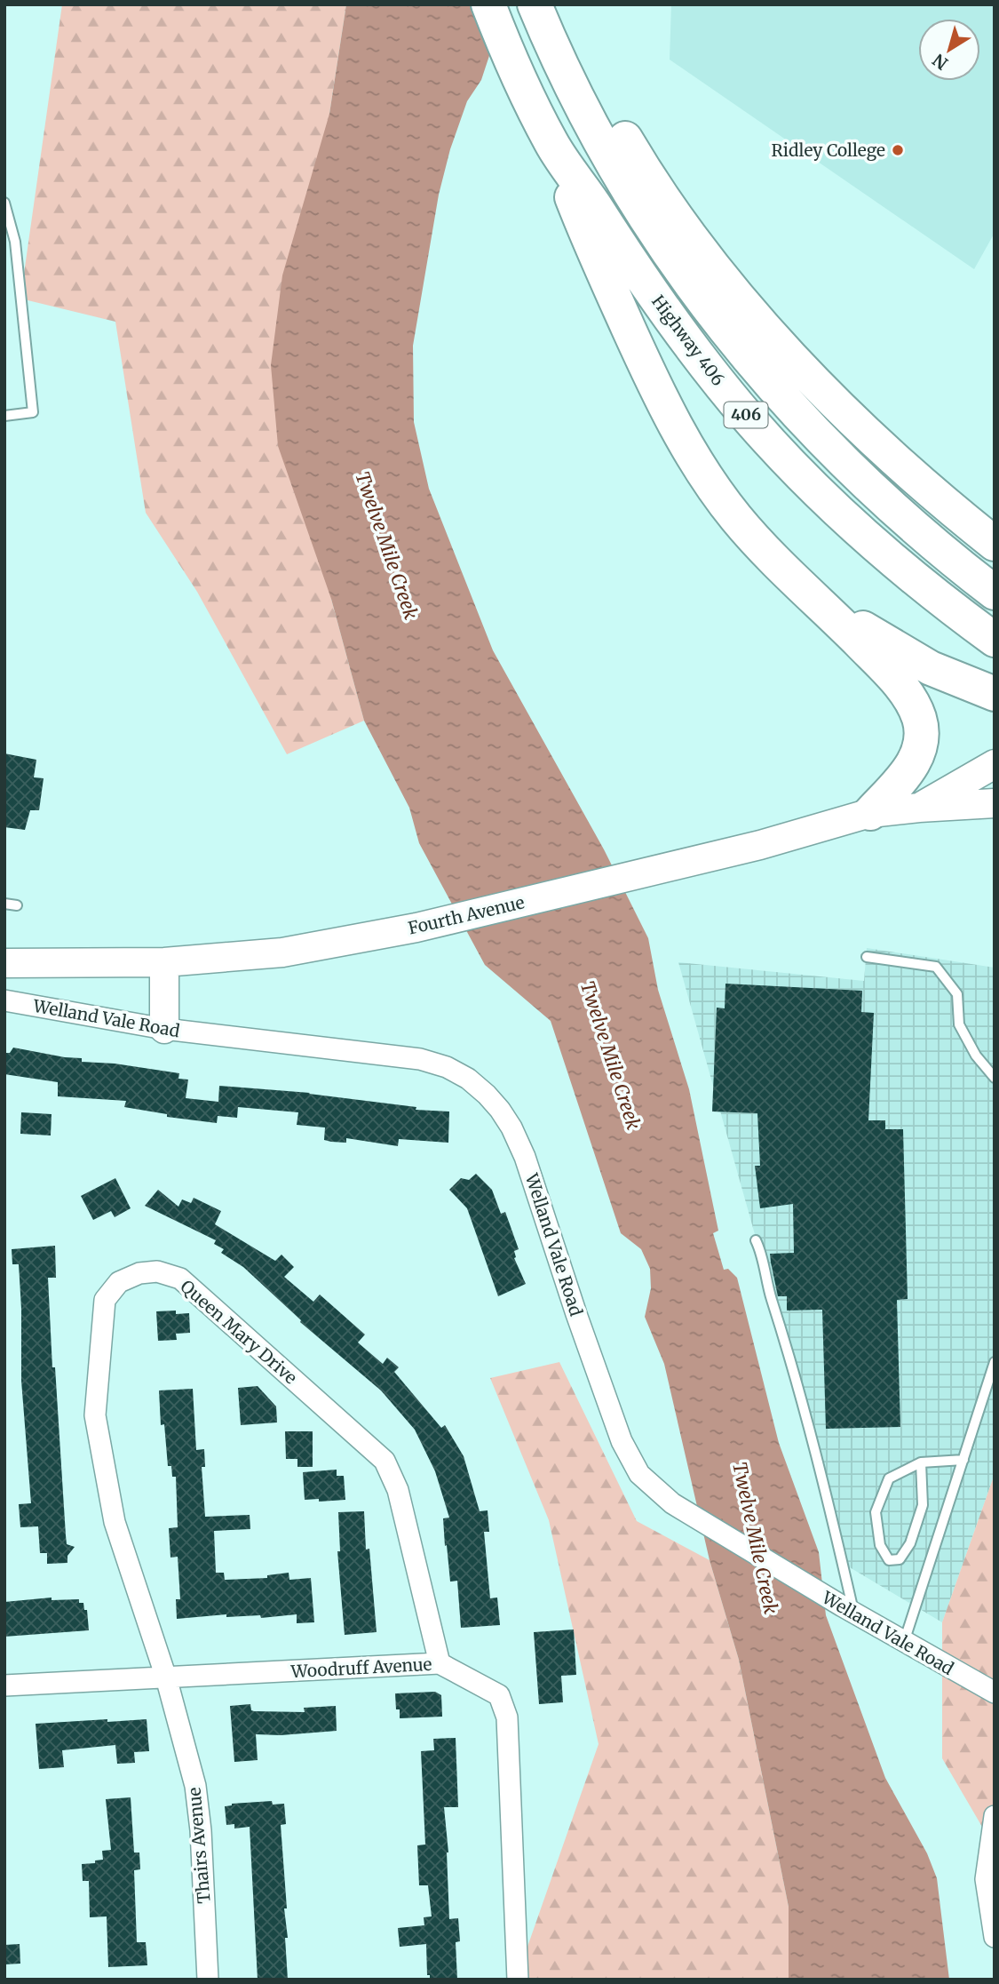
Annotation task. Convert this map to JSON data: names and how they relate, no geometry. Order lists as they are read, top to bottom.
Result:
{
  "streets": {
    "highway": ["Highway 406", "406"],
    "main road": ["Fourth Avenue"],
    "street": [
      "Welland Vale Road",
      "Queen Mary Drive",
      "Woodruff Avenue",
      "Thairs Avenue"
    ]
  },
  "crossings": [
    ["Queen Mary Drive", "Woodruff Avenue"],
    ["Queen Mary Drive", "Thairs Avenue"],
    ["Woodruff Avenue", "Thairs Avenue"]
  ],
  "water": ["Twelve Mile Creek"],
  "places": ["Ridley College"],
  "north": "bottom left"
}
